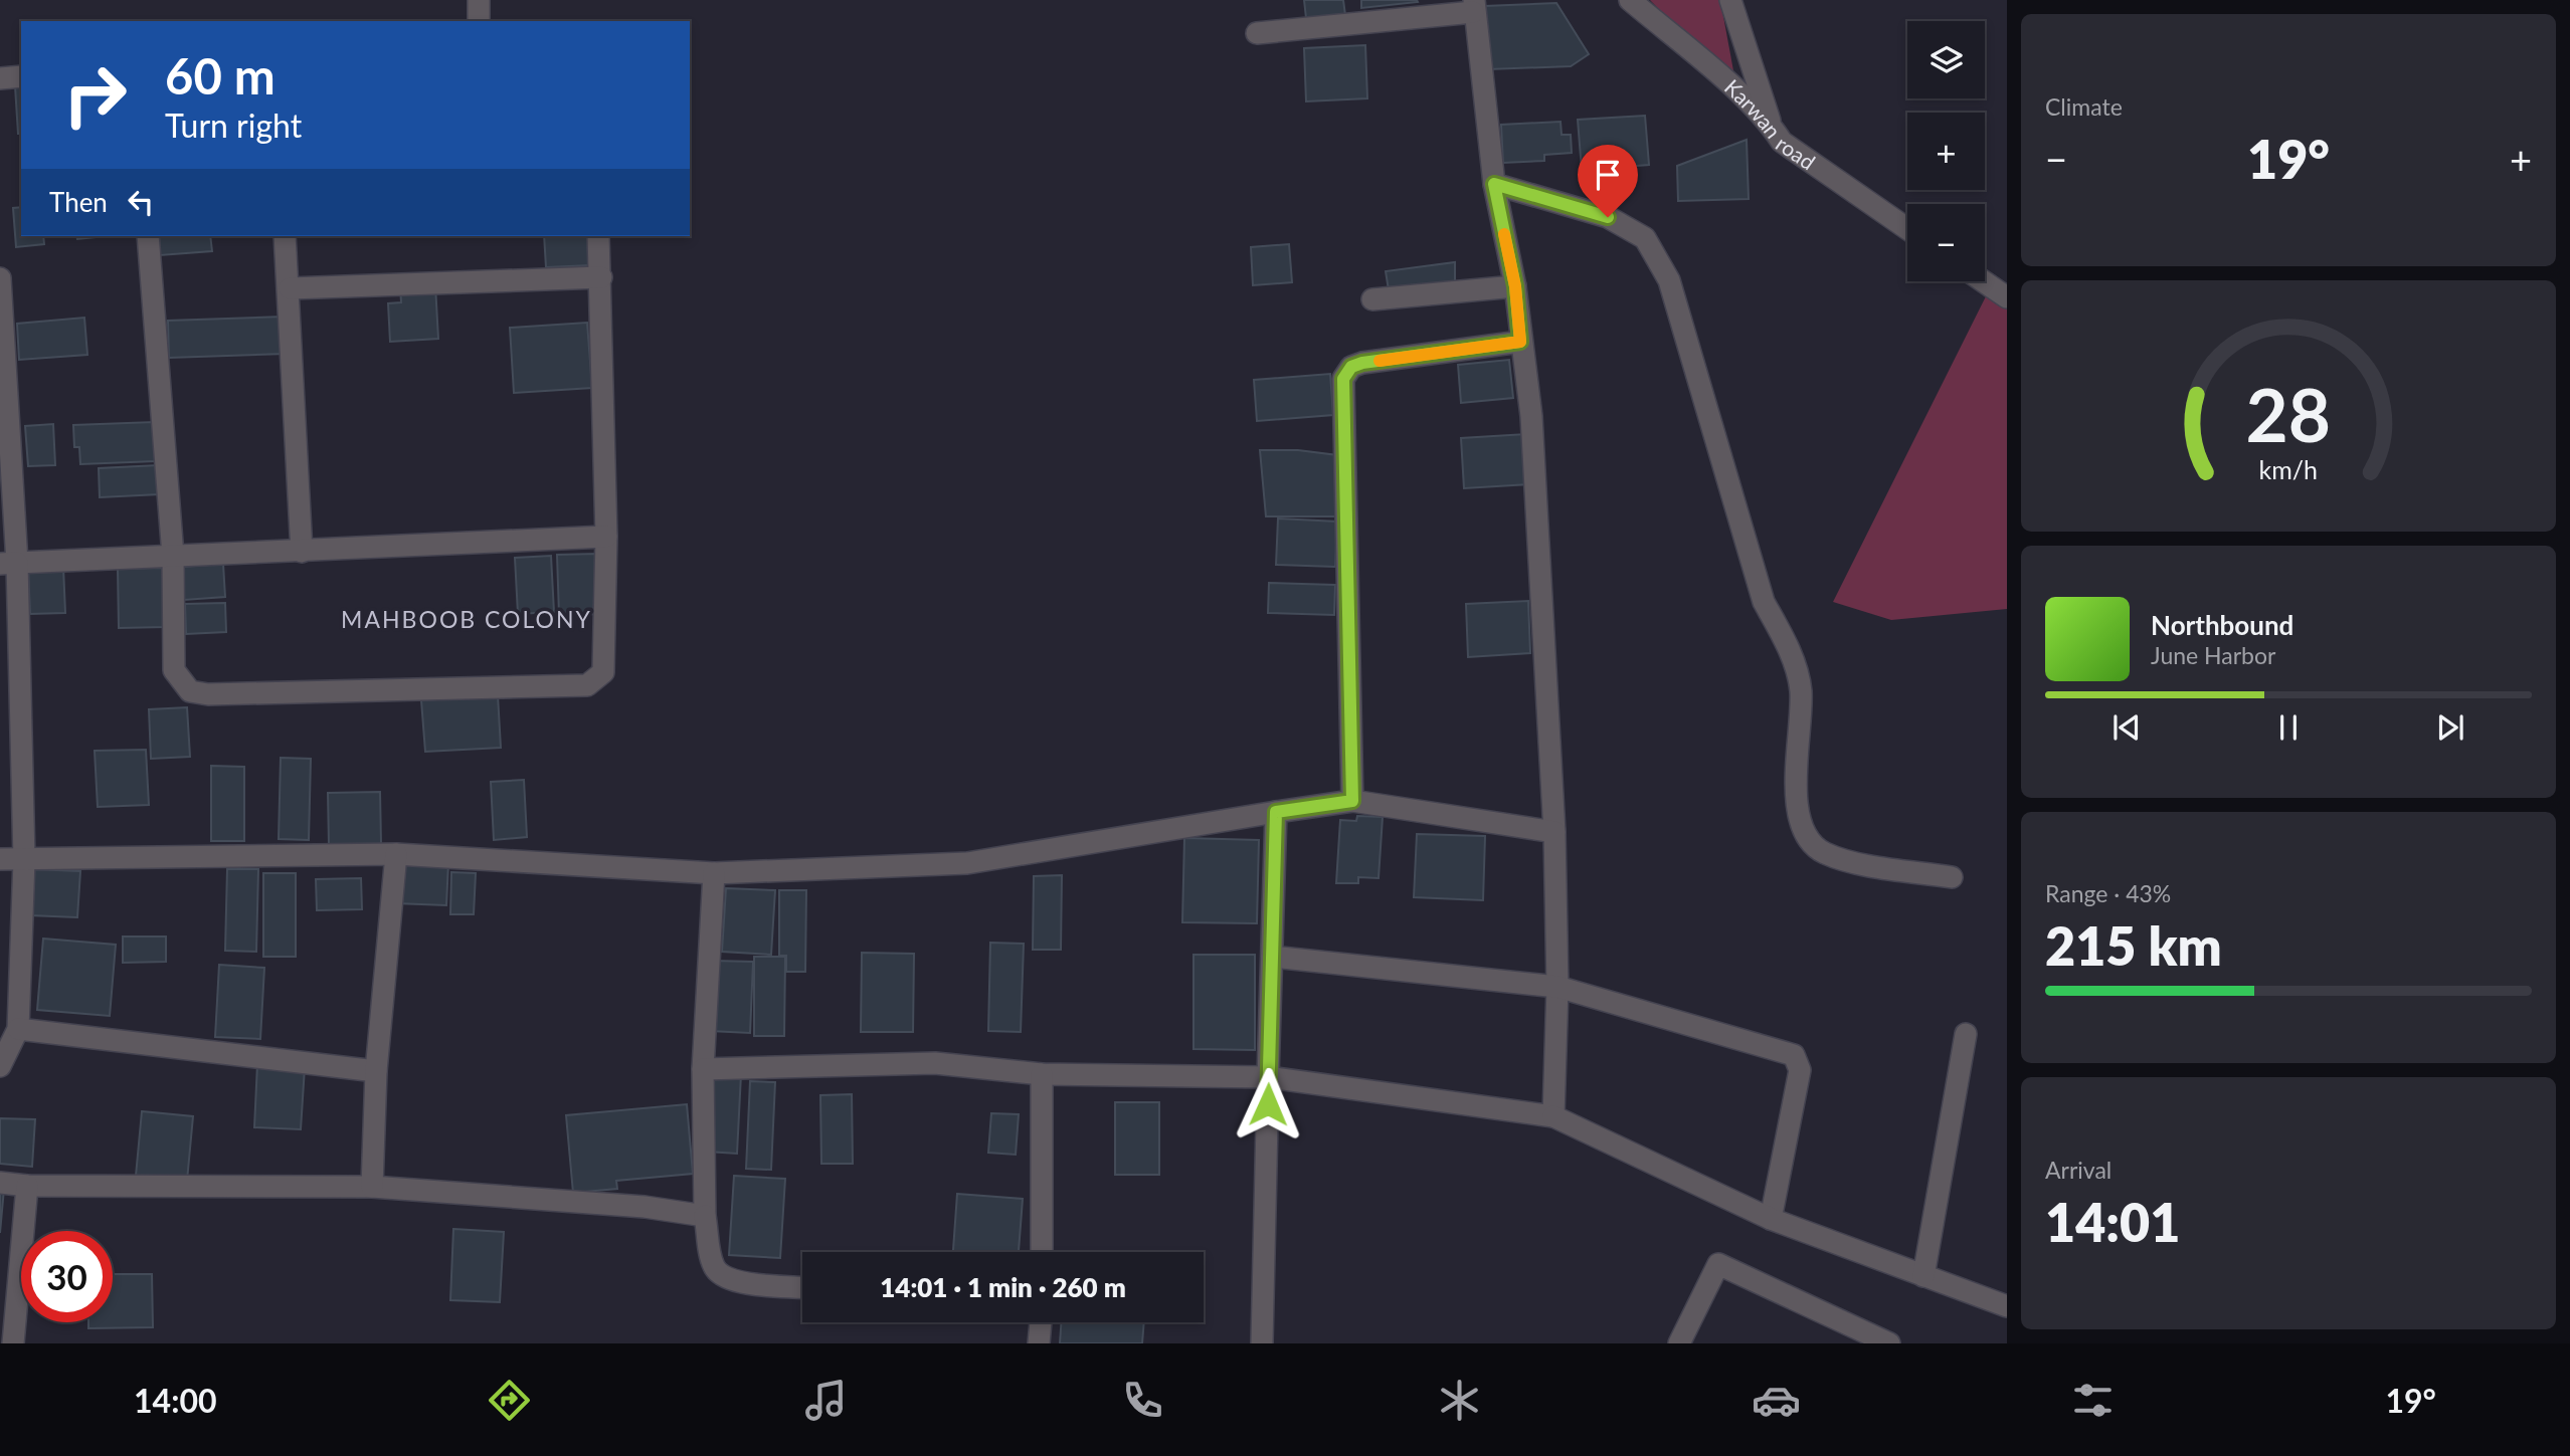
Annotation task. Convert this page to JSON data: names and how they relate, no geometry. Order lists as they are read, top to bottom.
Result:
{
  "streets": {
    "street": ["Karwan road"]
  },
  "districts": ["MAHBOOB COLONY"],
  "page": {
    "tile": [
      "Climate",
      ["Range · 43%", "215 km"],
      ["Arrival", "14:01"]
    ],
    "map_buttons": ["+", "−"],
    "turn": ["60 m", "Turn right"],
    "heat": ["−", "19°", "+"],
    "then": "Then",
    "song": ["Northbound", "June Harbor"],
    "limit": "30",
    "trip": "14:01 · 1 min · 260 m",
    "tabs": ["14:00", "19°"],
    "gauge": ["28", "km/h"]
  }
}
